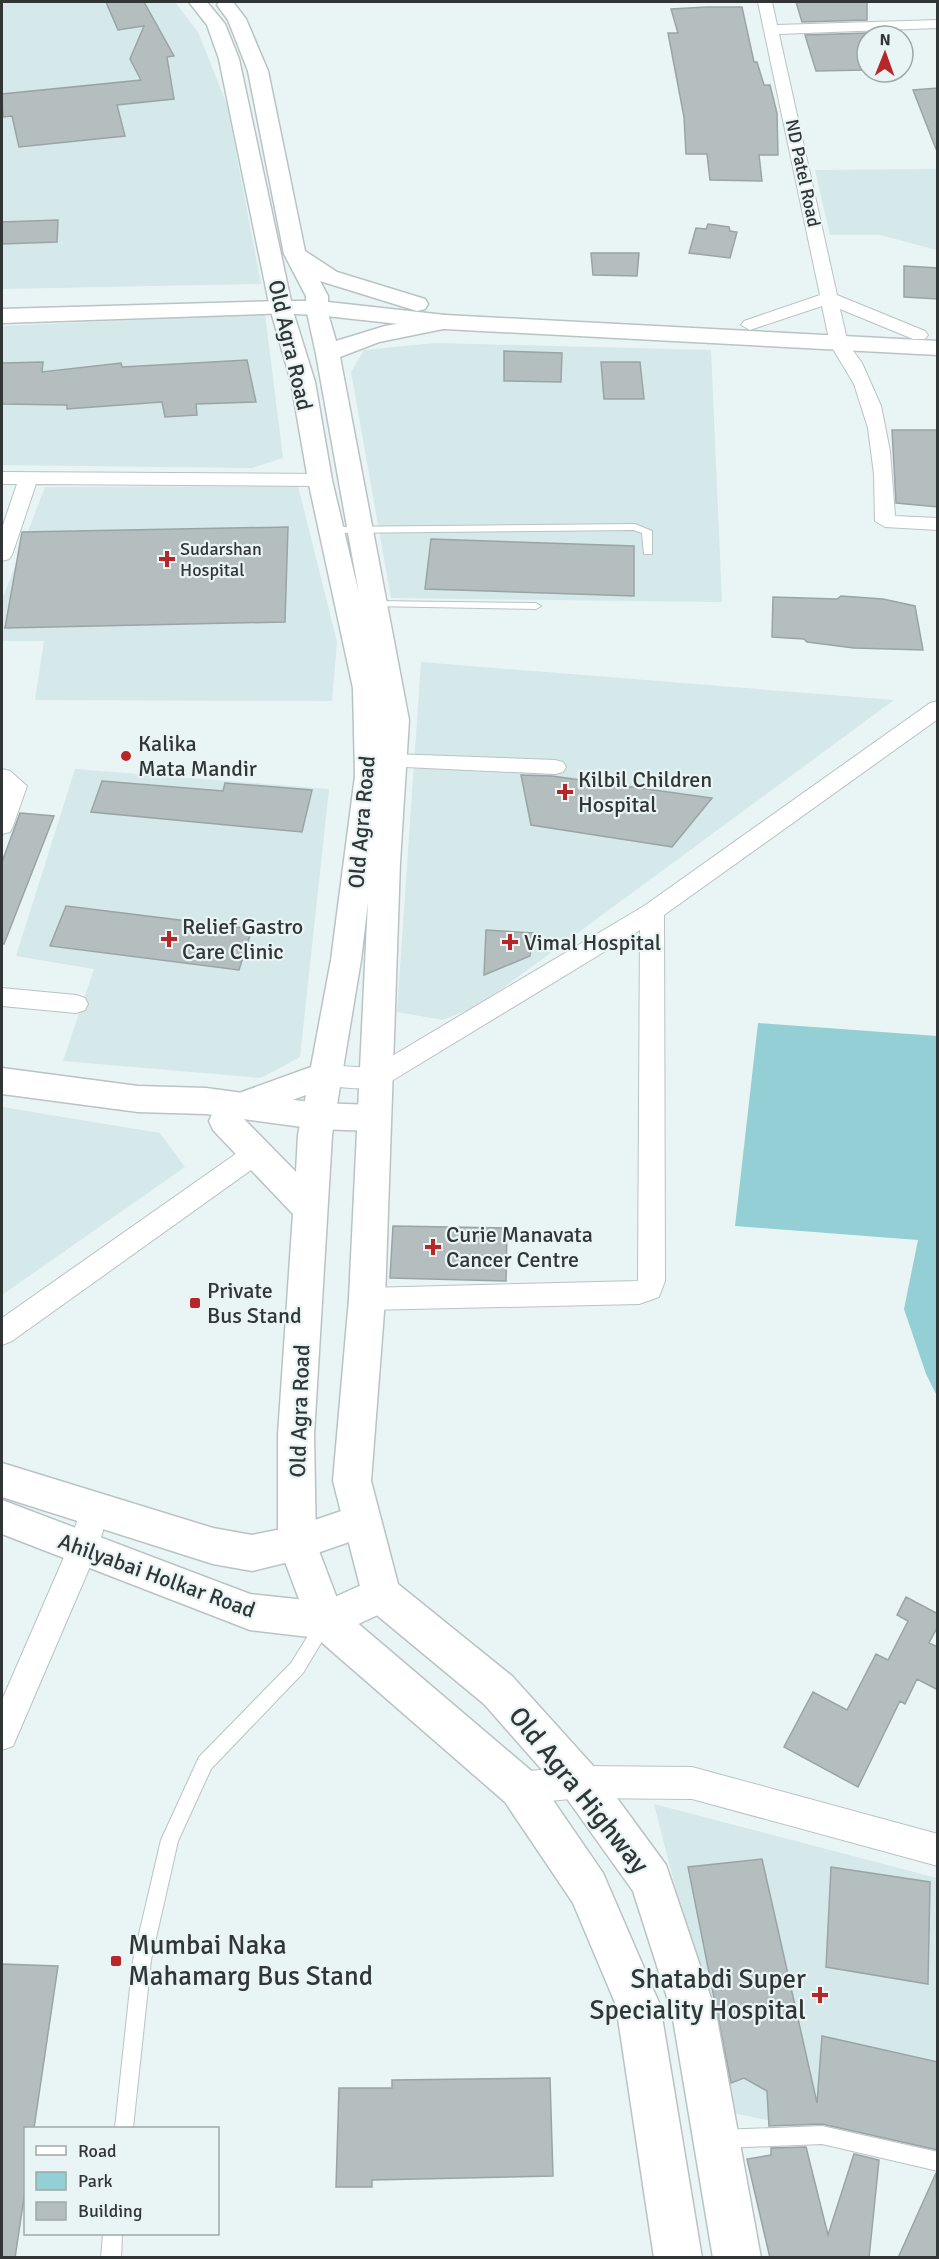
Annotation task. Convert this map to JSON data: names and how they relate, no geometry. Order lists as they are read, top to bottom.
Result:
{
  "streets": {
    "main road": ["Old Agra Road", "Ahilyabai Holkar Road", "Old Agra Highway"],
    "street": ["ND Patel Road"]
  },
  "crossings": [
    ["Old Agra Road", "Ahilyabai Holkar Road"],
    ["Old Agra Road", "Old Agra Highway"],
    ["Ahilyabai Holkar Road", "Old Agra Highway"]
  ],
  "places": {
    "health": [
      "Sudarshan Hospital",
      "Kilbil Children Hospital",
      "Relief Gastro Care Clinic",
      "Vimal Hospital",
      "Curie Manavata Cancer Centre",
      "Shatabdi Super Speciality Hospital"
    ],
    "other": ["Kalika Mata Mandir"],
    "transit": ["Private Bus Stand", "Mumbai Naka Mahamarg Bus Stand"]
  },
  "legend": ["Road", "Park", "Building"],
  "north": "top"
}
